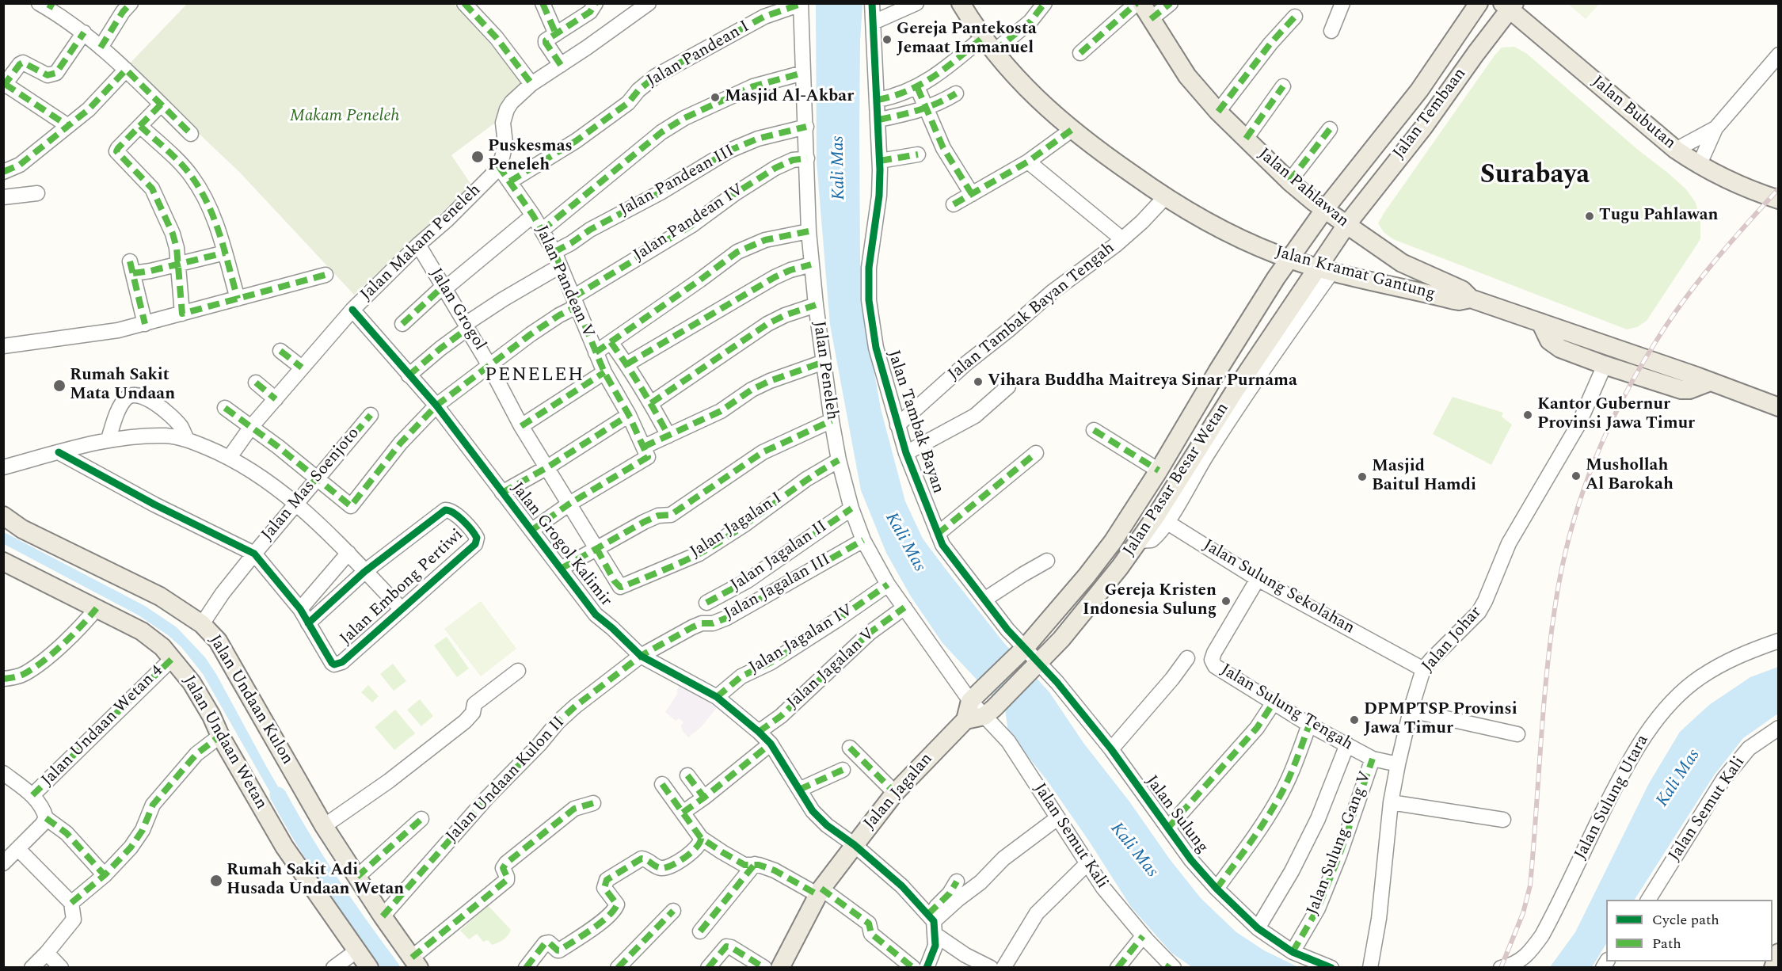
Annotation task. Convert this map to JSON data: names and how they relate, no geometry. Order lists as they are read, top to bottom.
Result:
{
  "streets": {
    "main road": [
      "Jalan Bubutan",
      "Jalan Tembaan",
      "Jalan Pahlawan",
      "Jalan Kramat Gantung",
      "Jalan Pasar Besar Wetan",
      "Jalan Undaan Kulon",
      "Jalan Undaan Wetan",
      "Jalan Jagalan"
    ],
    "street": [
      "Jalan Pandean I",
      "Jalan Pandean III",
      "Jalan Pandean IV",
      "Jalan Makam Peneleh",
      "Jalan Pandean V",
      "Jalan Grogol",
      "Jalan Tambak Bayan Tengah",
      "Jalan Peneleh",
      "Jalan Tambak Bayan",
      "Jalan Mas Soenjoto",
      "Jalan Jagalan I",
      "Jalan Grogol Kalimir",
      "Jalan Jagalan II",
      "Jalan Embong Pertiwi",
      "Jalan Jagalan III",
      "Jalan Sulung Sekolahan",
      "Jalan Jagalan IV",
      "Jalan Johar",
      "Jalan Jagalan V",
      "Jalan Sulung Tengah",
      "Jalan Undaan Wetan 4",
      "Jalan Undaan Kulon II",
      "Jalan Sulung Utara",
      "Jalan Semut Kali",
      "Jalan Sulung",
      "Jalan Sulung Gang V"
    ]
  },
  "crossings": [
    ["Jalan Pandean I", "Jalan Pandean V"],
    ["Jalan Pandean I", "Jalan Peneleh"],
    ["Jalan Bubutan", "Jalan Tembaan"],
    ["Jalan Tembaan", "Jalan Pahlawan"],
    ["Jalan Tembaan", "Jalan Pasar Besar Wetan"],
    ["Jalan Pandean III", "Jalan Pandean V"],
    ["Jalan Pandean III", "Jalan Peneleh"],
    ["Jalan Pahlawan", "Jalan Kramat Gantung"],
    ["Jalan Pahlawan", "Jalan Pasar Besar Wetan"],
    ["Jalan Pandean IV", "Jalan Pandean V"],
    ["Jalan Pandean IV", "Jalan Grogol"],
    ["Jalan Pandean IV", "Jalan Peneleh"],
    ["Jalan Pandean IV", "Jalan Mas Soenjoto"],
    ["Jalan Pandean IV", "Jalan Grogol Kalimir"],
    ["Jalan Makam Peneleh", "Jalan Pandean V"],
    ["Jalan Makam Peneleh", "Jalan Grogol"],
    ["Jalan Makam Peneleh", "Jalan Grogol Kalimir"],
    ["Jalan Kramat Gantung", "Jalan Tambak Bayan Tengah"],
    ["Jalan Kramat Gantung", "Jalan Pasar Besar Wetan"],
    ["Jalan Grogol", "Jalan Jagalan I"],
    ["Jalan Tambak Bayan Tengah", "Jalan Tambak Bayan"],
    ["Jalan Peneleh", "Jalan Pasar Besar Wetan"],
    ["Jalan Peneleh", "Jalan Jagalan I"],
    ["Jalan Peneleh", "Jalan Jagalan II"],
    ["Jalan Peneleh", "Jalan Jagalan III"],
    ["Jalan Peneleh", "Jalan Jagalan IV"],
    ["Jalan Peneleh", "Jalan Jagalan V"],
    ["Jalan Peneleh", "Jalan Semut Kali"],
    ["Jalan Tambak Bayan", "Jalan Pasar Besar Wetan"],
    ["Jalan Tambak Bayan", "Jalan Sulung"],
    ["Jalan Pasar Besar Wetan", "Jalan Semut Kali"],
    ["Jalan Pasar Besar Wetan", "Jalan Sulung"],
    ["Jalan Mas Soenjoto", "Jalan Undaan Kulon"],
    ["Jalan Grogol Kalimir", "Jalan Jagalan III"],
    ["Jalan Grogol Kalimir", "Jalan Jagalan IV"],
    ["Jalan Grogol Kalimir", "Jalan Jagalan V"],
    ["Jalan Grogol Kalimir", "Jalan Undaan Kulon II"],
    ["Jalan Grogol Kalimir", "Jalan Jagalan"],
    ["Jalan Jagalan III", "Jalan Undaan Kulon II"],
    ["Jalan Sulung Sekolahan", "Jalan Johar"],
    ["Jalan Sulung Sekolahan", "Jalan Sulung Tengah"],
    ["Jalan Johar", "Jalan Sulung Tengah"],
    ["Jalan Undaan Kulon", "Jalan Undaan Kulon II"],
    ["Jalan Sulung Tengah", "Jalan Sulung Gang V"],
    ["Jalan Undaan Wetan 4", "Jalan Undaan Wetan"],
    ["Jalan Sulung", "Jalan Sulung Gang V"]
  ],
  "districts": ["Surabaya", "PENELEH"],
  "water": ["Kali Mas"],
  "parks": ["Makam Peneleh"],
  "places": [
    "Gereja Pantekosta Jemaat Immanuel",
    "Masjid Al-Akbar",
    "Puskesmas Peneleh",
    "Tugu Pahlawan",
    "Vihara Buddha Maitreya Sinar Purnama",
    "Rumah Sakit Mata Undaan",
    "Kantor Gubernur Provinsi Jawa Timur",
    "Mushollah Al Barokah",
    "Masjid Baitul Hamdi",
    "Gereja Kristen Indonesia Sulung",
    "DPMPTSP Provinsi Jawa Timur",
    "Rumah Sakit Adi Husada Undaan Wetan"
  ],
  "legend": ["Cycle path", "Path"]
}
